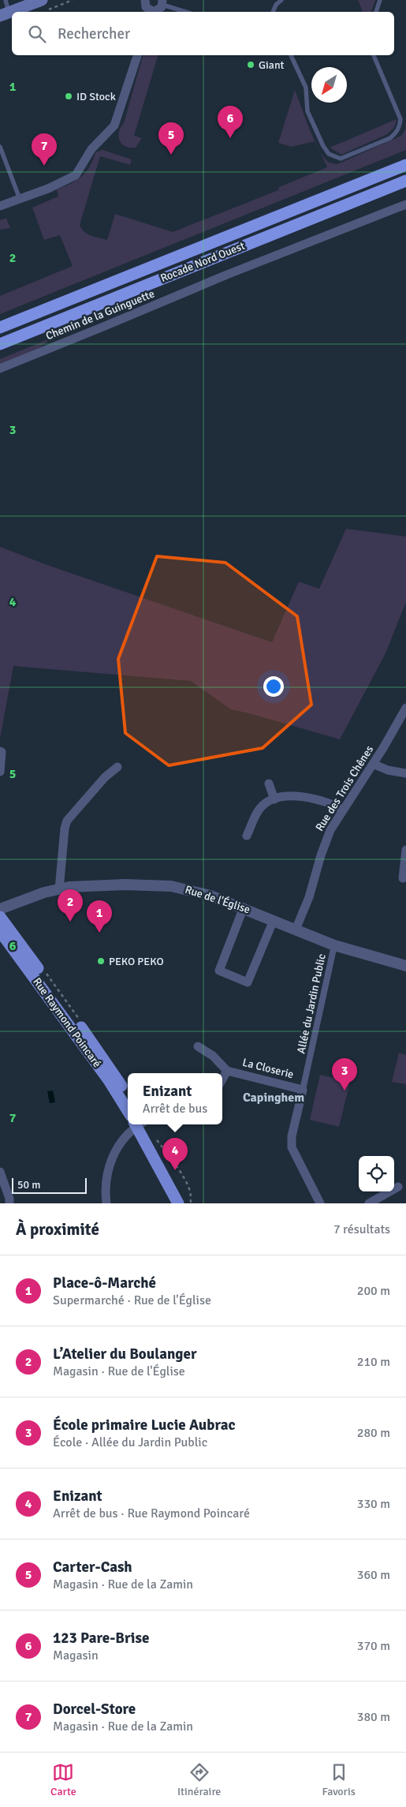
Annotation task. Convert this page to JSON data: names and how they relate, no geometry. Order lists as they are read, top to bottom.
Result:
{
  "streets": {
    "highway": ["Rocade Nord Ouest"],
    "main road": ["Rue Raymond Poincaré"],
    "street": [
      "Chemin de la Guinguette",
      "Rue des Trois Chênes",
      "Rue de l'Église",
      "Allée du Jardin Public",
      "La Closerie"
    ]
  },
  "crossings": [
    ["Rue des Trois Chênes", "Rue de l'Église"],
    ["Rue de l'Église", "Allée du Jardin Public"],
    ["Allée du Jardin Public", "La Closerie"]
  ],
  "districts": ["Capinghem"],
  "places": ["Giant", "ID Stock", "PEKO PEKO"],
  "scale_bar": "50 m",
  "north": "bottom left",
  "page": {
    "search": "Rechercher",
    "pins": [
      "6",
      "5",
      "7",
      "2",
      "1",
      "3",
      "4"
    ],
    "popup": ["Enizant", "Arrêt de bus"],
    "scale": "50 m",
    "heading": ["À proximité", "7 résultats"],
    "list": [
      {
        "mark": "1",
        "name": "Place-ô-Marché",
        "note": "Supermarché · Rue de l'Église",
        "value": "200 m"
      },
      {
        "mark": "2",
        "name": "L’Atelier du Boulanger",
        "note": "Magasin · Rue de l'Église",
        "value": "210 m"
      },
      {
        "mark": "3",
        "name": "École primaire Lucie Aubrac",
        "note": "École · Allée du Jardin Public",
        "value": "280 m"
      },
      {
        "mark": "4",
        "name": "Enizant",
        "note": "Arrêt de bus · Rue Raymond Poincaré",
        "value": "330 m"
      },
      {
        "mark": "5",
        "name": "Carter-Cash",
        "note": "Magasin · Rue de la Zamin",
        "value": "360 m"
      },
      {
        "mark": "6",
        "name": "123 Pare-Brise",
        "note": "Magasin",
        "value": "370 m"
      },
      {
        "mark": "7",
        "name": "Dorcel-Store",
        "note": "Magasin · Rue de la Zamin",
        "value": "380 m"
      }
    ],
    "nav": ["Carte", "Itinéraire", "Favoris"]
  },
  "grid": {
    "rows": [
      "1",
      "2",
      "3",
      "4",
      "5",
      "6",
      "7"
    ]
  }
}
